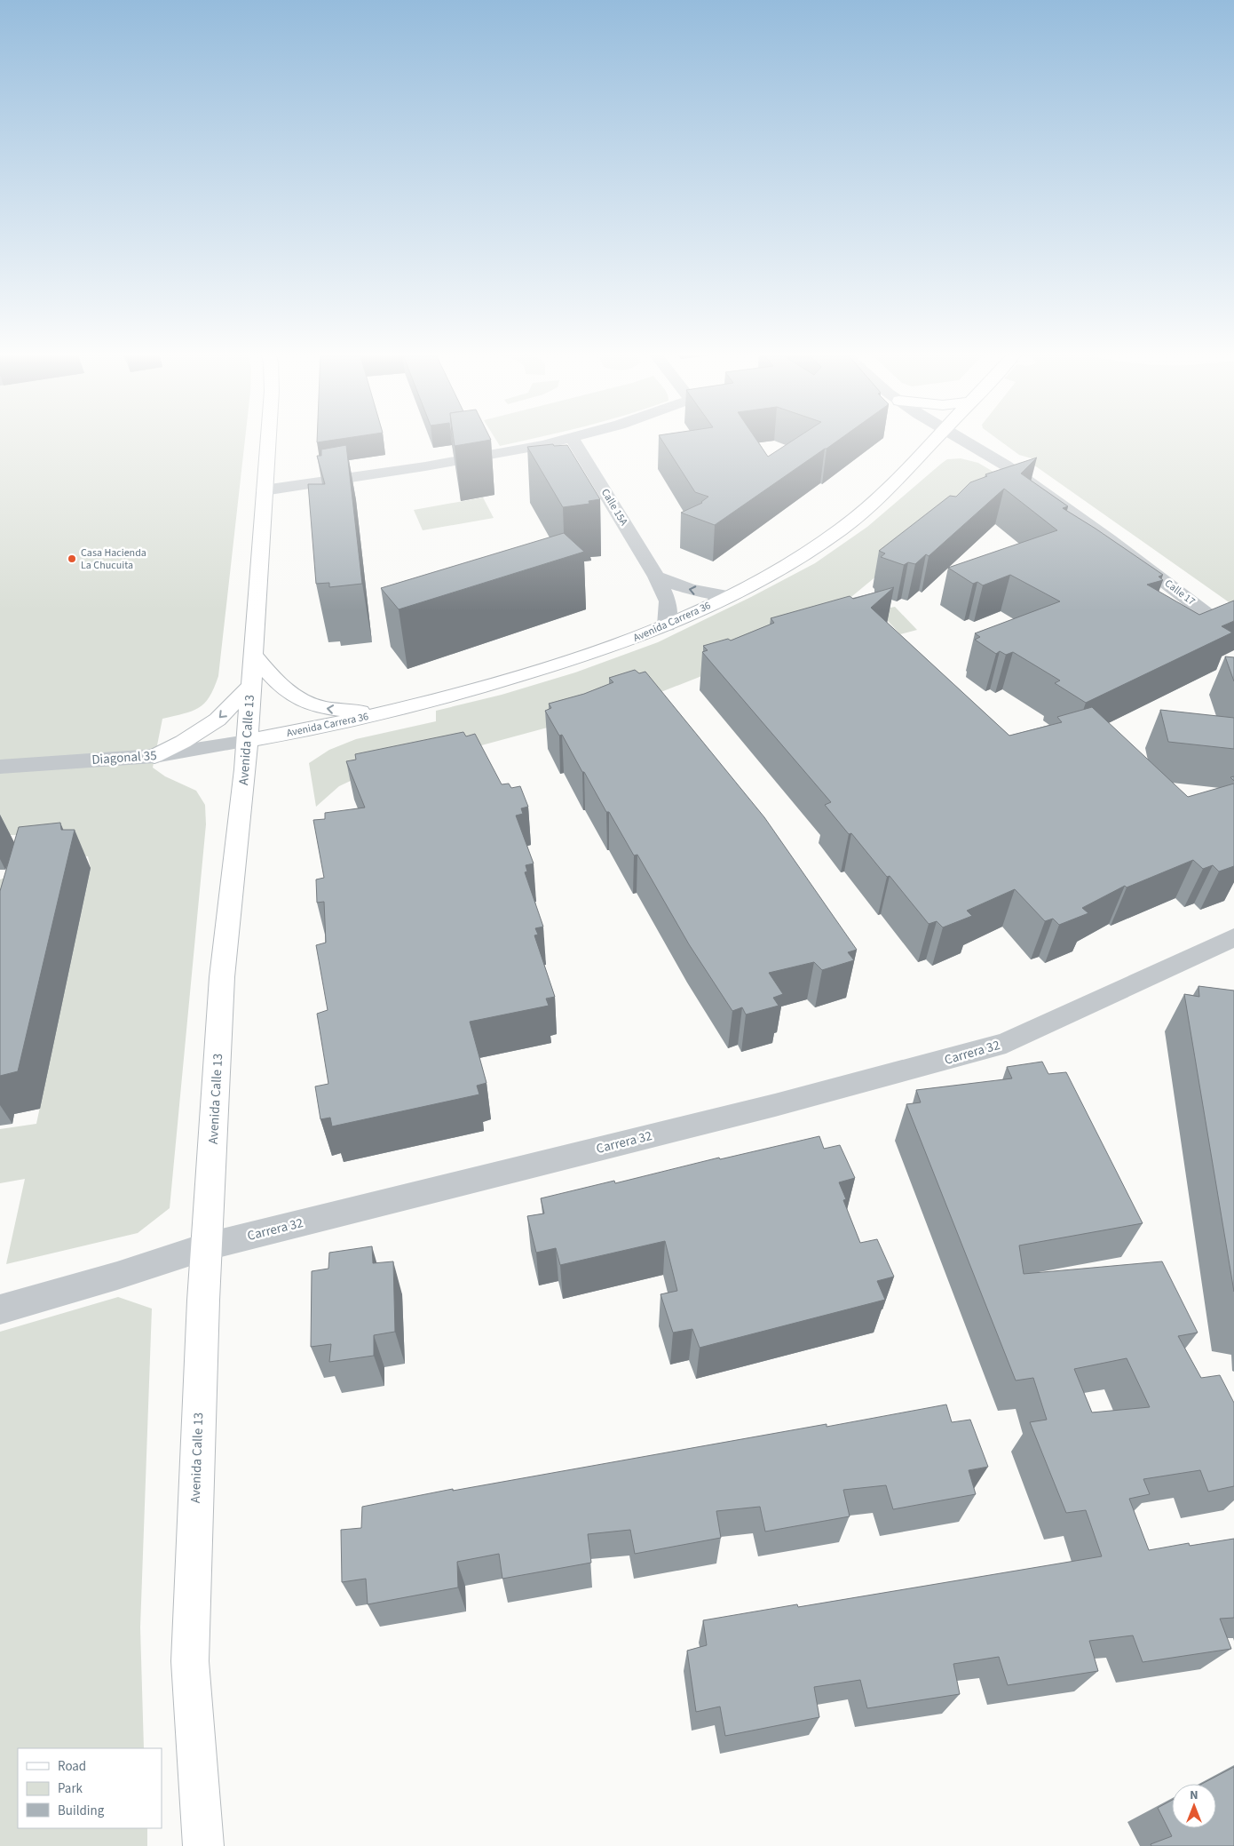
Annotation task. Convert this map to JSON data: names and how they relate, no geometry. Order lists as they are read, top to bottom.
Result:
{
  "streets": {
    "main road": ["Avenida Carrera 36", "Avenida Calle 13"],
    "street": [
      "Calle 15A",
      "Calle 17",
      "Diagonal 35",
      "Carrera 32"
    ]
  },
  "crossings": [
    ["Calle 15A", "Avenida Carrera 36"],
    ["Avenida Carrera 36", "Avenida Calle 13"],
    ["Avenida Carrera 36", "Diagonal 35"],
    ["Avenida Calle 13", "Diagonal 35"],
    ["Avenida Calle 13", "Carrera 32"]
  ],
  "places": ["Casa Hacienda La Chucuita"],
  "legend": ["Road", "Park", "Building"],
  "north": "top"
}
